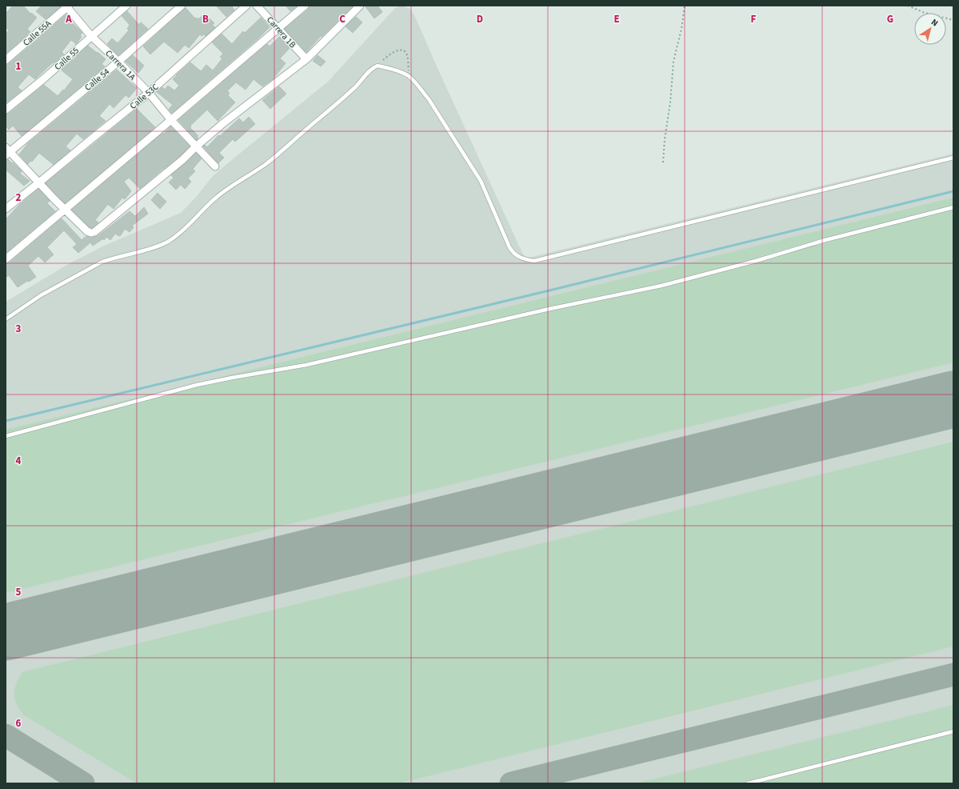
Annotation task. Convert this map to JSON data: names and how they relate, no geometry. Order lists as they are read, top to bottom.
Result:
{
  "streets": {
    "street": [
      "Carrera 1B",
      "Calle 55A",
      "Calle 55",
      "Carrera 1A",
      "Calle 54",
      "Calle 53C"
    ]
  },
  "crossings": [
    ["Calle 55A", "Carrera 1A"],
    ["Calle 55", "Carrera 1A"],
    ["Carrera 1A", "Calle 54"],
    ["Carrera 1A", "Calle 53C"]
  ],
  "north": "top right",
  "grid": {
    "columns": [
      "A",
      "B",
      "C",
      "D",
      "E",
      "F",
      "G"
    ],
    "rows": [
      "1",
      "2",
      "3",
      "4",
      "5",
      "6"
    ]
  }
}
